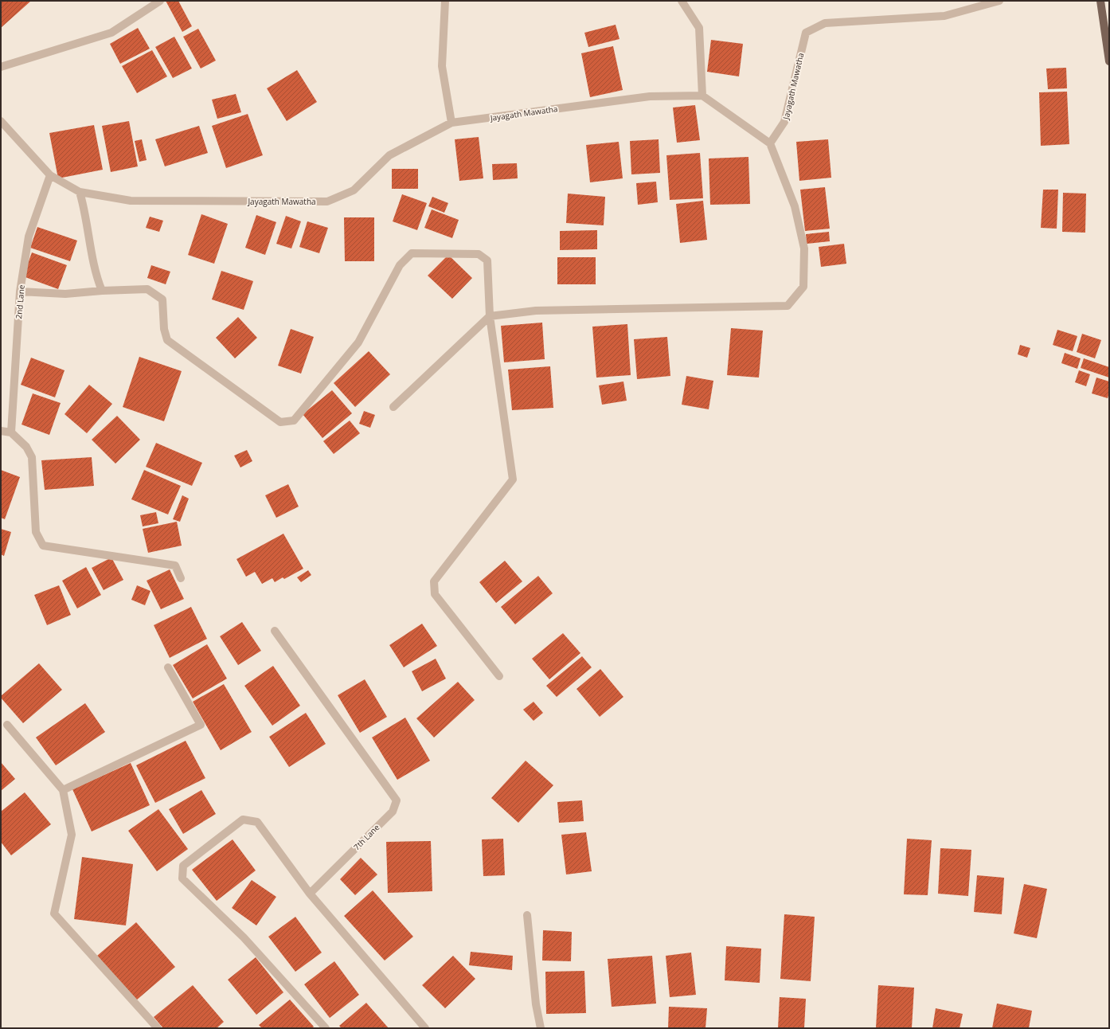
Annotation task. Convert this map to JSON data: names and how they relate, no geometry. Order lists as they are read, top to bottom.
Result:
{
  "streets": {
    "street": ["Jayagath Mawatha", "2nd Lane", "7th Lane"]
  },
  "crossings": [
    ["Jayagath Mawatha", "2nd Lane"]
  ]
}
